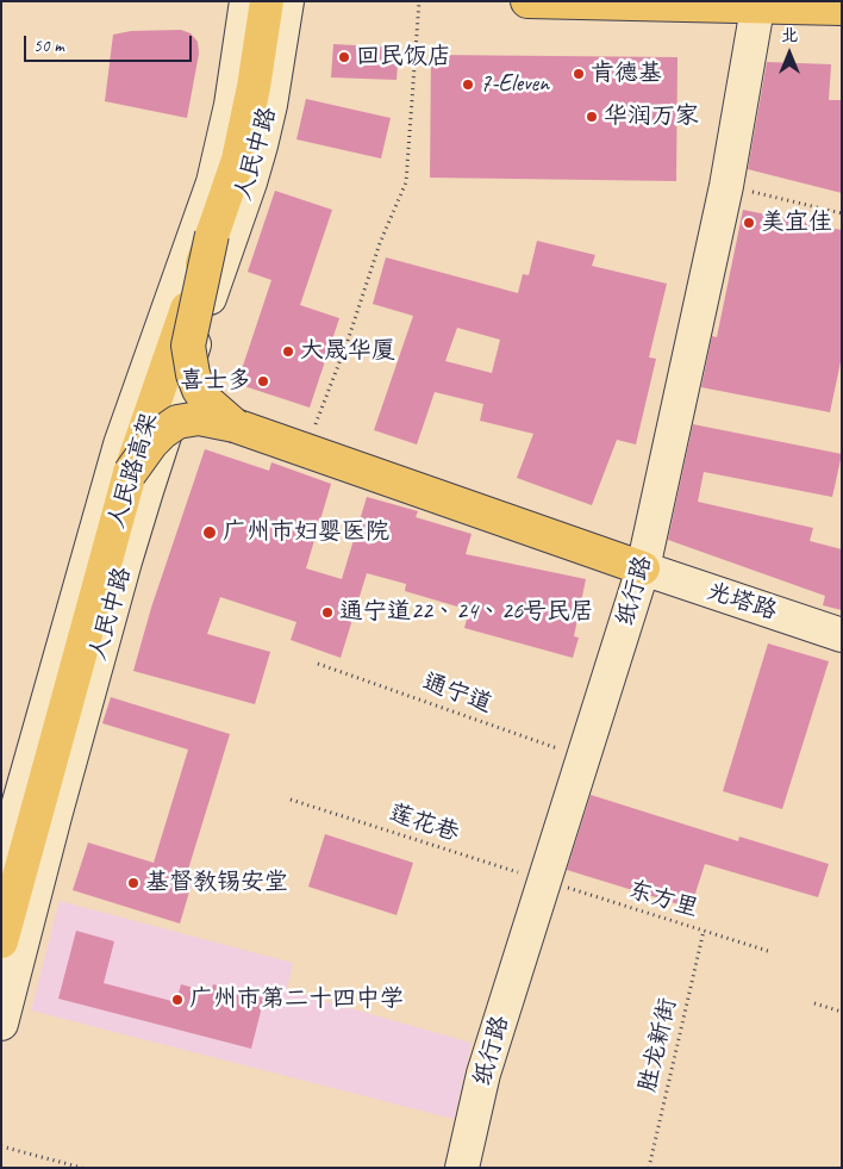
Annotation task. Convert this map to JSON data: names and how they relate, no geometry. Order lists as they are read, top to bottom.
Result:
{
  "streets": {
    "main road": [
      "人民中路",
      "人民路高架",
      "纸行路",
      "光塔路"
    ],
    "path": [
      "通宁道",
      "莲花巷",
      "东方里",
      "胜龙新街"
    ]
  },
  "crossings": [
    ["纸行路", "光塔路"],
    ["纸行路", "通宁道"],
    ["纸行路", "莲花巷"],
    ["纸行路", "东方里"],
    ["莲花巷", "东方里"],
    ["东方里", "胜龙新街"]
  ],
  "places": [
    "回民饭店",
    "肯德基",
    "7-Eleven",
    "华润万家",
    "美宜佳",
    "大晟华厦",
    "喜士多",
    "广州市妇婴医院",
    "通宁道22、24、26号民居",
    "基督教锡安堂",
    "广州市第二十四中学"
  ],
  "scale_bar": "50 m",
  "north": "top"
}
